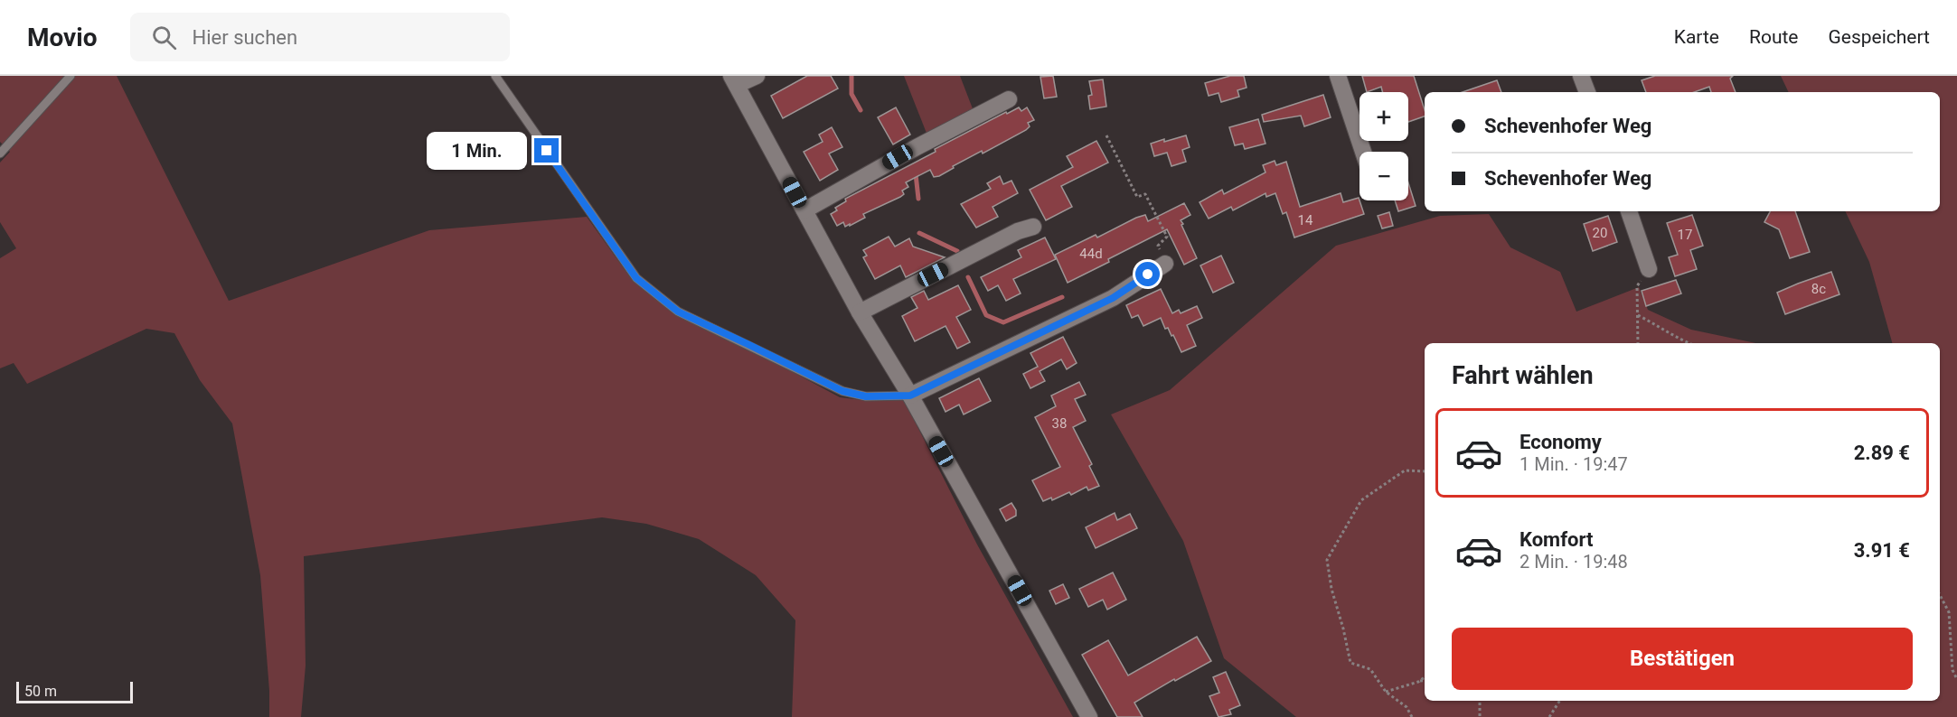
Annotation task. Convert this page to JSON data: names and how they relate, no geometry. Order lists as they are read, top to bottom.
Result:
{
  "house_numbers": [
    "14",
    "20",
    "17",
    "44d",
    "8c",
    "38"
  ],
  "scale_bar": "50 m",
  "page": {
    "header": "Movio",
    "search": "Hier suchen",
    "nav": ["Karte", "Route", "Gespeichert"],
    "map_buttons": ["+", "−"],
    "banner": ["Schevenhofer Weg", "Schevenhofer Weg"],
    "bubble": "1 Min.",
    "heading": "Fahrt wählen",
    "list": [
      {
        "name": "Economy",
        "note": "1 Min. · 19:47",
        "value": "2.89 €"
      },
      {
        "name": "Komfort",
        "note": "2 Min. · 19:48",
        "value": "3.91 €"
      }
    ],
    "buttons": "Bestätigen",
    "scale": "50 m"
  }
}
